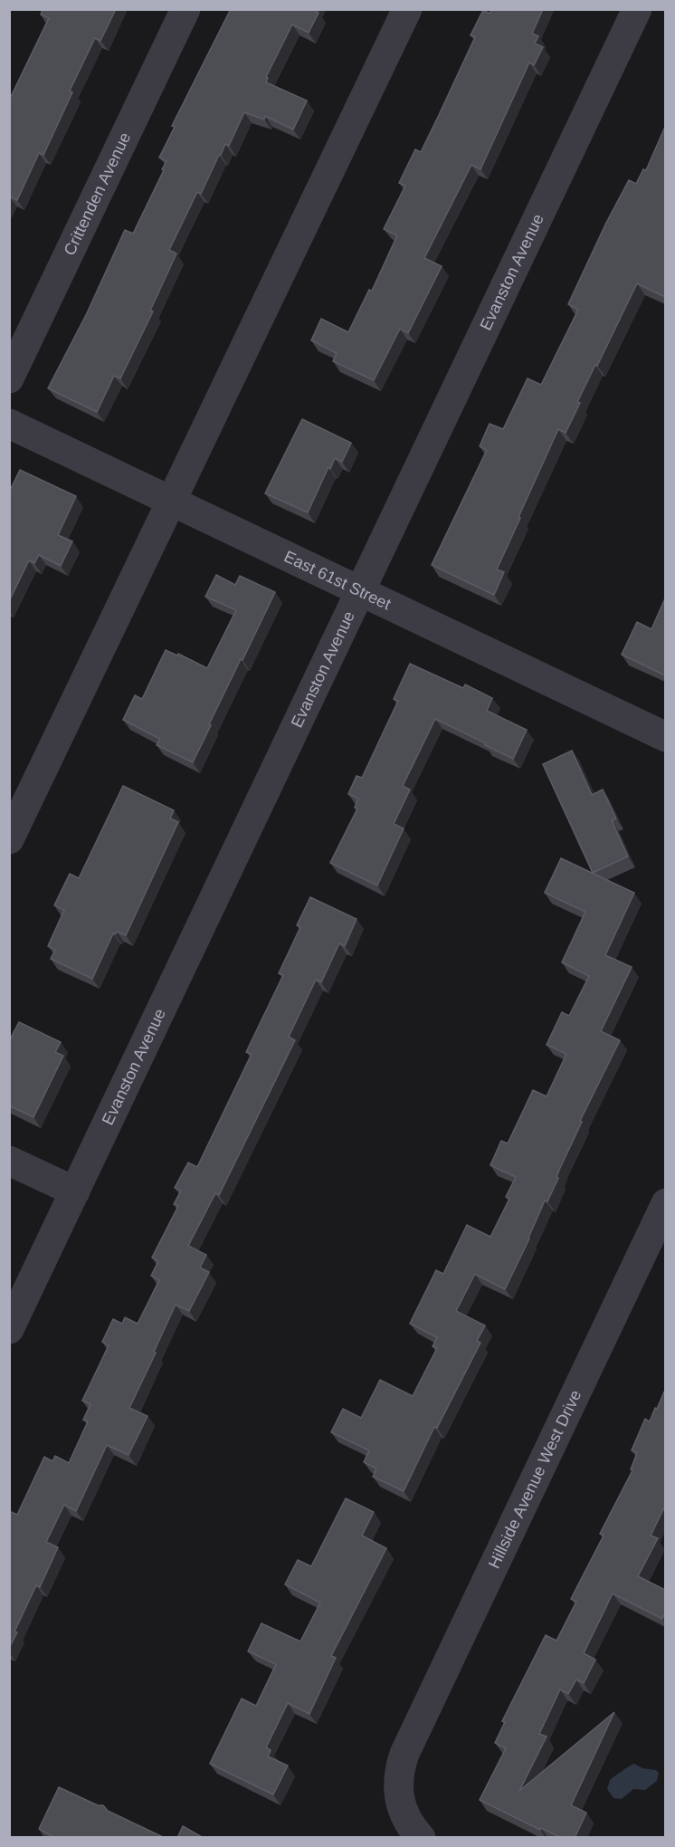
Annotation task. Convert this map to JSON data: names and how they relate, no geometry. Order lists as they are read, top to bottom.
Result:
{
  "streets": {
    "street": [
      "Crittenden Avenue",
      "Evanston Avenue",
      "East 61st Street",
      "Hillside Avenue West Drive"
    ]
  },
  "crossings": [
    ["Evanston Avenue", "East 61st Street"]
  ]
}
